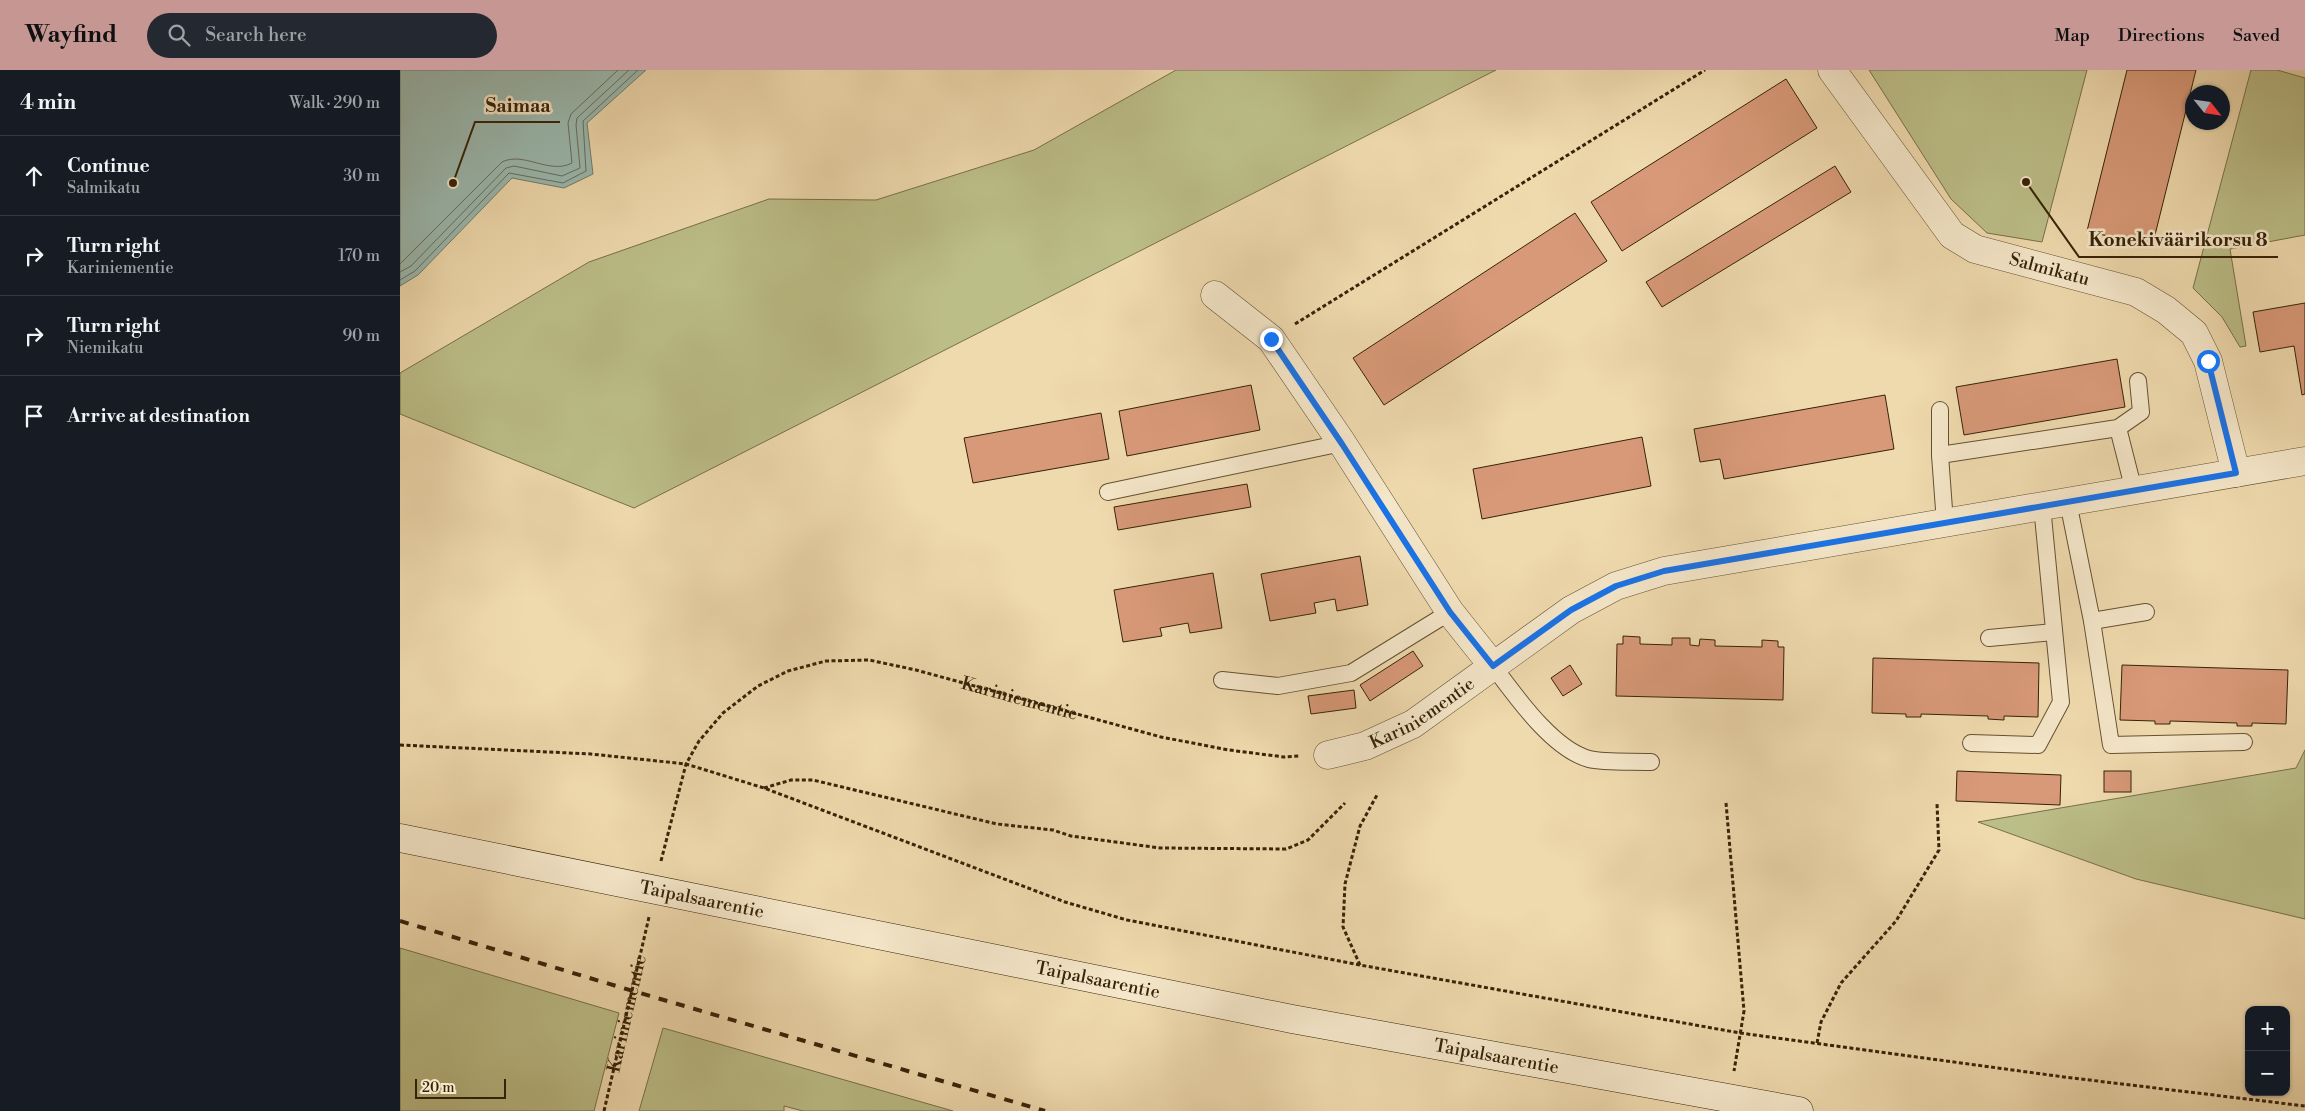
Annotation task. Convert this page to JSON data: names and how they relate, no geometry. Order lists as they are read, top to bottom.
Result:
{
  "streets": {
    "street": ["Salmikatu", "Kariniementie", "Taipalsaarentie"]
  },
  "crossings": [
    ["Salmikatu", "Kariniementie"]
  ],
  "places": ["Konekiväärikorsu 8", "Saimaa"],
  "scale_bar": "20 m",
  "north": "bottom right",
  "page": {
    "header": "Wayfind",
    "search": "Search here",
    "nav": ["Map", "Directions", "Saved"],
    "heading": ["4 min", "Walk · 290 m"],
    "list": [
      ["Continue", "Salmikatu", "30 m"],
      ["Turn right", "Kariniementie", "170 m"],
      ["Turn right", "Niemikatu", "90 m"],
      "Arrive at destination"
    ],
    "map_buttons": ["+", "−"],
    "scale": "20 m"
  }
}
